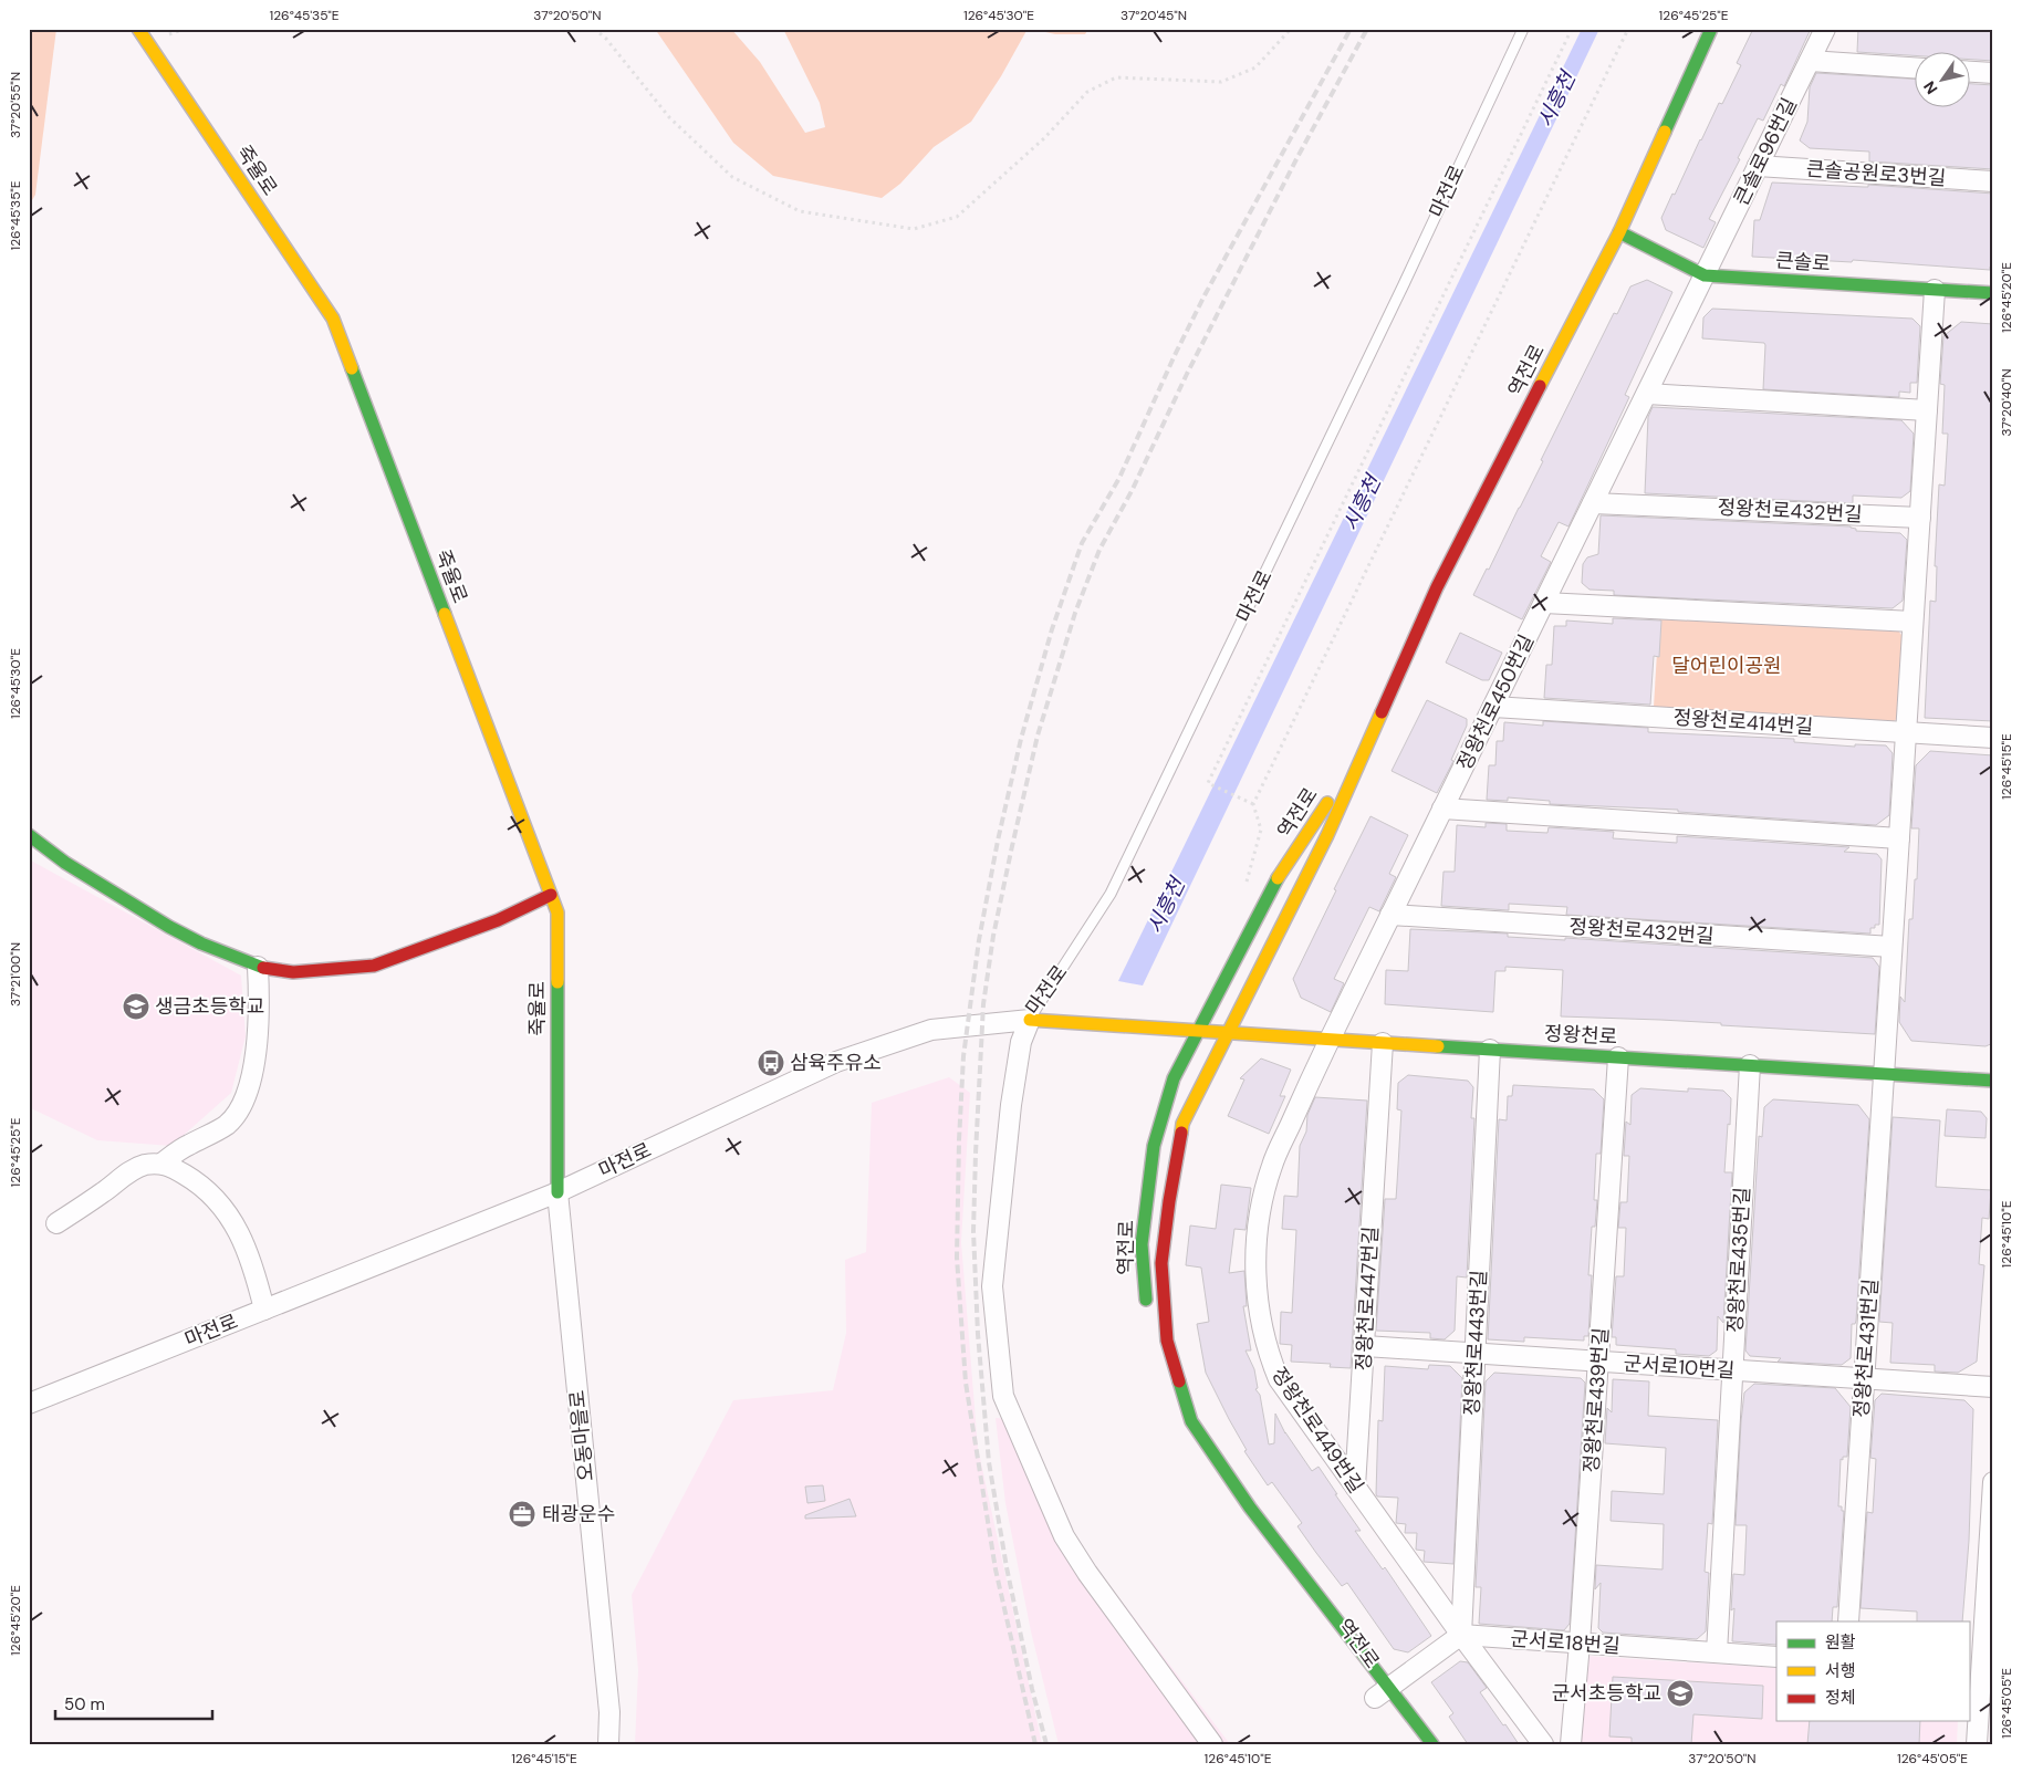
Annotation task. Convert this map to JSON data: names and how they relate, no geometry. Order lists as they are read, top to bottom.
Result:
{
  "streets": {
    "street": [
      "큰솔로96번길",
      "죽율로",
      "큰솔공원로3번길",
      "마전로",
      "큰솔로",
      "역전로",
      "정왕천로432번길",
      "정왕천로450번길",
      "정왕천로414번길",
      "정왕천로",
      "정왕천로435번길",
      "정왕천로447번길",
      "정왕천로443번길",
      "정왕천로431번길",
      "군서로10번길",
      "정왕천로439번길",
      "정왕천로449번길",
      "오동마을로",
      "군서로18번길"
    ]
  },
  "crossings": [
    ["큰솔로96번길", "큰솔공원로3번길"],
    ["큰솔로96번길", "큰솔로"],
    ["큰솔로96번길", "정왕천로450번길"],
    ["죽율로", "마전로"],
    ["죽율로", "오동마을로"],
    ["마전로", "정왕천로"],
    ["마전로", "오동마을로"],
    ["큰솔로", "역전로"],
    ["큰솔로", "정왕천로450번길"],
    ["역전로", "정왕천로"],
    ["정왕천로432번길", "정왕천로450번길"],
    ["정왕천로450번길", "정왕천로414번길"],
    ["정왕천로450번길", "정왕천로"],
    ["정왕천로450번길", "정왕천로449번길"],
    ["정왕천로", "정왕천로435번길"],
    ["정왕천로", "정왕천로447번길"],
    ["정왕천로", "정왕천로443번길"],
    ["정왕천로", "정왕천로431번길"],
    ["정왕천로", "정왕천로439번길"],
    ["정왕천로", "정왕천로449번길"],
    ["정왕천로435번길", "군서로10번길"],
    ["정왕천로435번길", "군서로18번길"],
    ["정왕천로447번길", "군서로10번길"],
    ["정왕천로447번길", "정왕천로449번길"],
    ["정왕천로443번길", "군서로10번길"],
    ["정왕천로443번길", "정왕천로449번길"],
    ["정왕천로443번길", "군서로18번길"],
    ["정왕천로431번길", "군서로10번길"],
    ["군서로10번길", "정왕천로439번길"],
    ["정왕천로439번길", "군서로18번길"],
    ["정왕천로449번길", "군서로18번길"]
  ],
  "water": ["시흥천"],
  "parks": ["달어린이공원"],
  "places": {
    "school or university": ["생금초등학교", "군서초등학교"],
    "bus stop": ["삼육주유소"],
    "office": ["태광운수"]
  },
  "legend": ["원활", "서행", "정체"],
  "scale_bar": "50 m",
  "north": "bottom left",
  "coordinates": [
    "126°45'35\"E",
    "37°20'50\"N",
    "126°45'30\"E",
    "37°20'45\"N",
    "126°45'25\"E",
    "37°20'55\"N",
    "126°45'20\"E",
    "37°20'40\"N",
    "126°45'15\"E",
    "37°21'00\"N",
    "126°45'10\"E",
    "126°45'05\"E"
  ]
}
